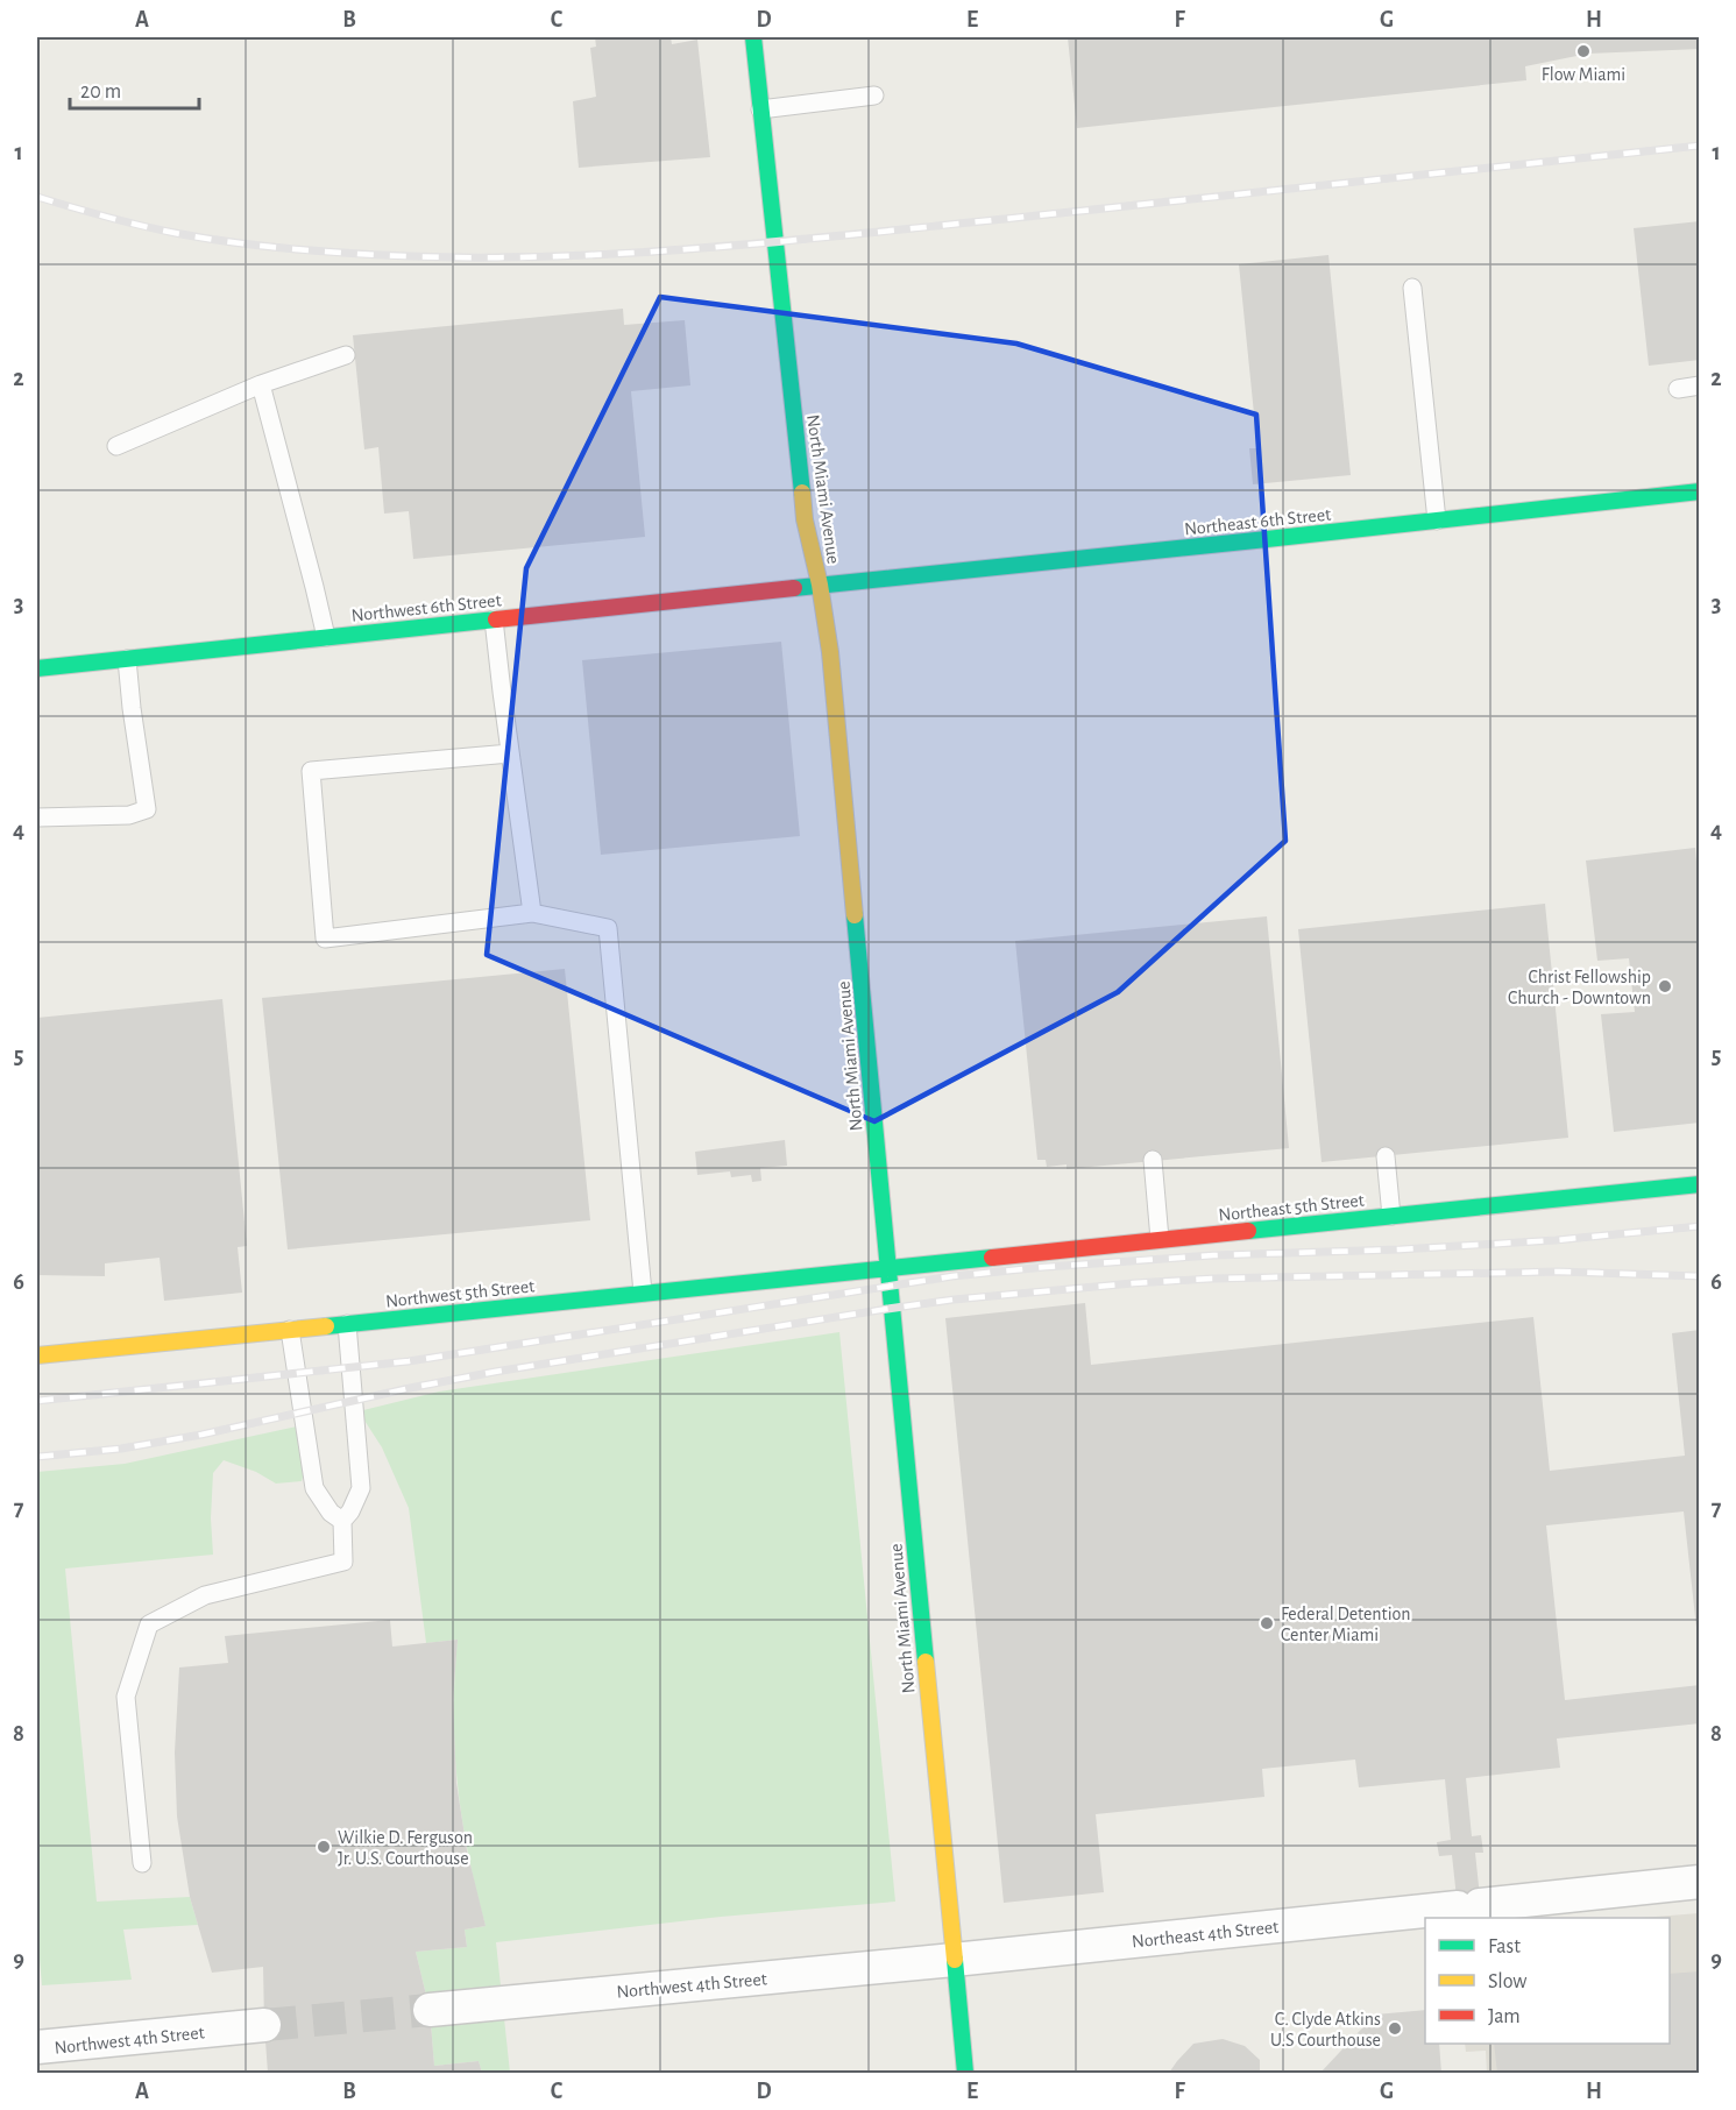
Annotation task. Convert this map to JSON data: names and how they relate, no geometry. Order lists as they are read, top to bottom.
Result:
{
  "streets": {
    "main road": [
      "North Miami Avenue",
      "Northeast 6th Street",
      "Northwest 6th Street",
      "Northeast 5th Street",
      "Northwest 5th Street"
    ],
    "street": ["Northeast 4th Street", "Northwest 4th Street"]
  },
  "crossings": [
    ["North Miami Avenue", "Northeast 6th Street"],
    ["North Miami Avenue", "Northwest 6th Street"],
    ["North Miami Avenue", "Northeast 5th Street"],
    ["North Miami Avenue", "Northwest 5th Street"],
    ["North Miami Avenue", "Northeast 4th Street"],
    ["North Miami Avenue", "Northwest 4th Street"],
    ["Northeast 6th Street", "Northwest 6th Street"],
    ["Northeast 5th Street", "Northwest 5th Street"],
    ["Northeast 4th Street", "Northwest 4th Street"]
  ],
  "places": [
    "Flow Miami",
    "Christ Fellowship Church - Downtown",
    "Federal Detention Center Miami",
    "Wilkie D. Ferguson Jr. U.S. Courthouse",
    "C. Clyde Atkins U.S Courthouse"
  ],
  "legend": ["Fast", "Slow", "Jam"],
  "scale_bar": "20 m",
  "grid": {
    "columns": [
      "A",
      "B",
      "C",
      "D",
      "E",
      "F",
      "G",
      "H"
    ],
    "rows": [
      "1",
      "2",
      "3",
      "4",
      "5",
      "6",
      "7",
      "8",
      "9"
    ]
  }
}
